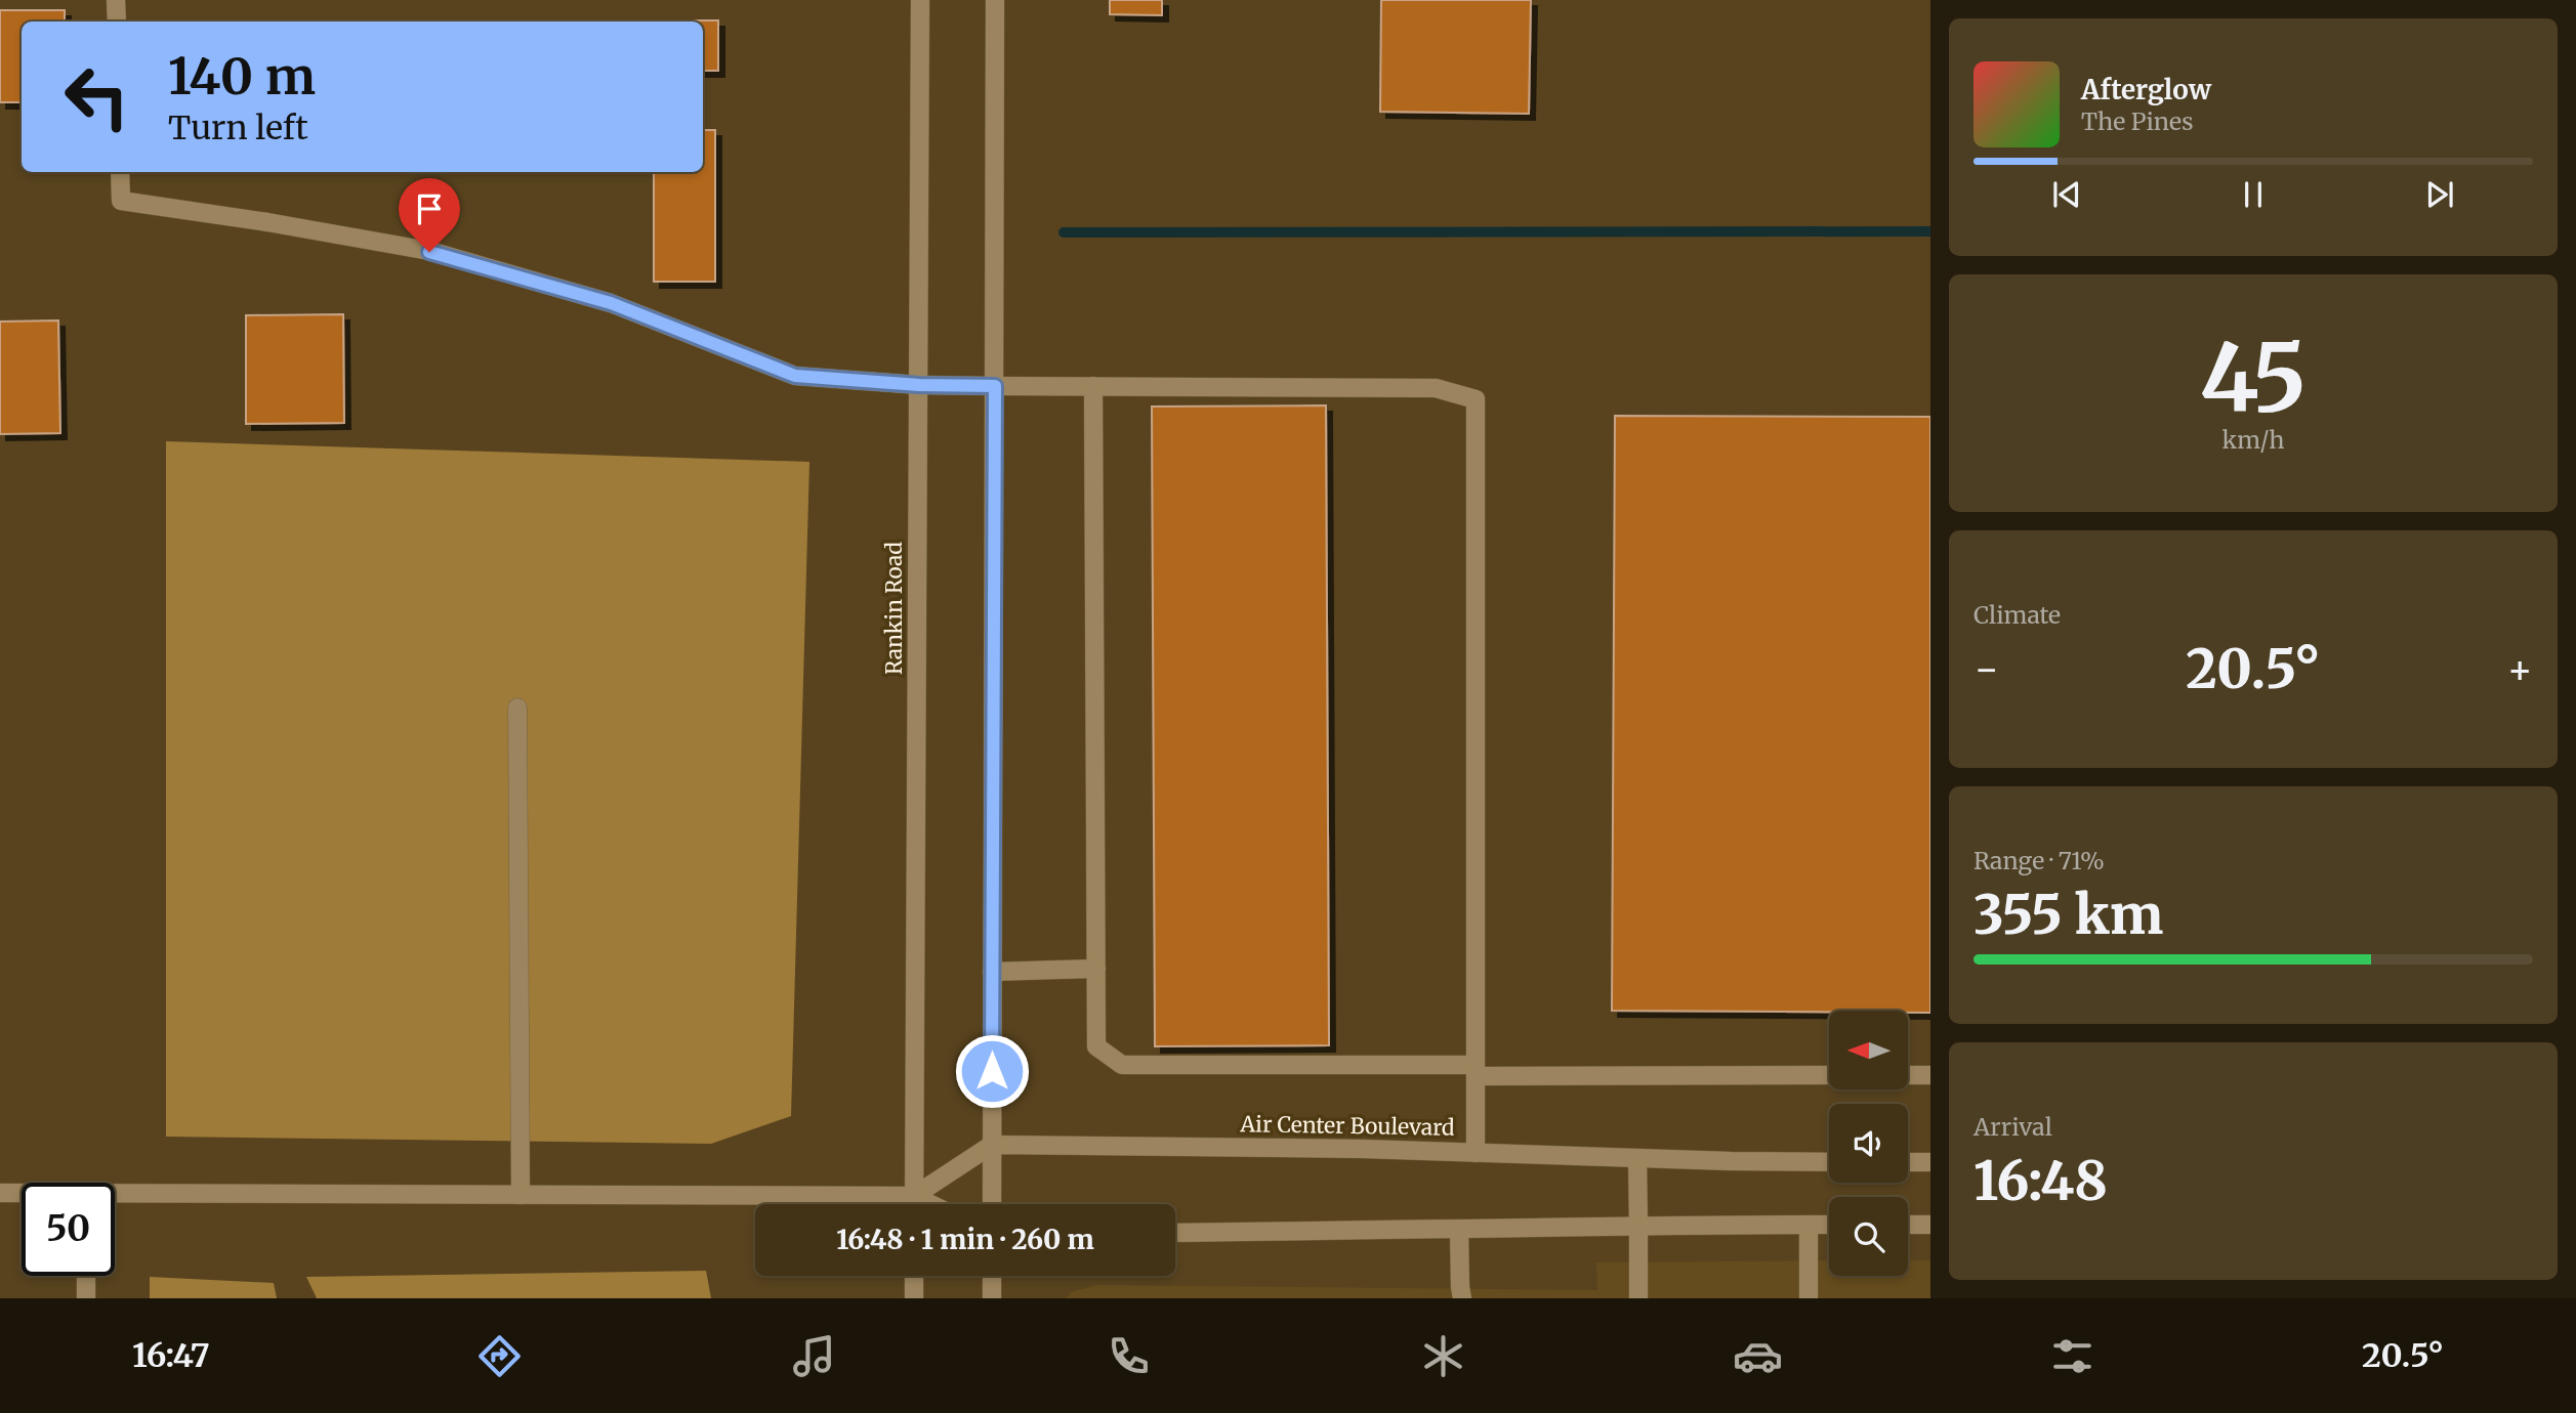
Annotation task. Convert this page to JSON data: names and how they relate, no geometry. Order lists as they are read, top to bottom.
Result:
{
  "streets": {
    "main road": ["Rankin Road", "Air Center Boulevard"]
  },
  "north": "left",
  "page": {
    "turn": ["140 m", "Turn left"],
    "song": ["Afterglow", "The Pines"],
    "tile": [
      ["45", "km/h"],
      "Climate",
      ["Range · 71%", "355 km"],
      ["Arrival", "16:48"]
    ],
    "heat": ["−", "20.5°", "+"],
    "limit": "50",
    "trip": "16:48 · 1 min · 260 m",
    "tabs": ["16:47", "20.5°"]
  }
}
